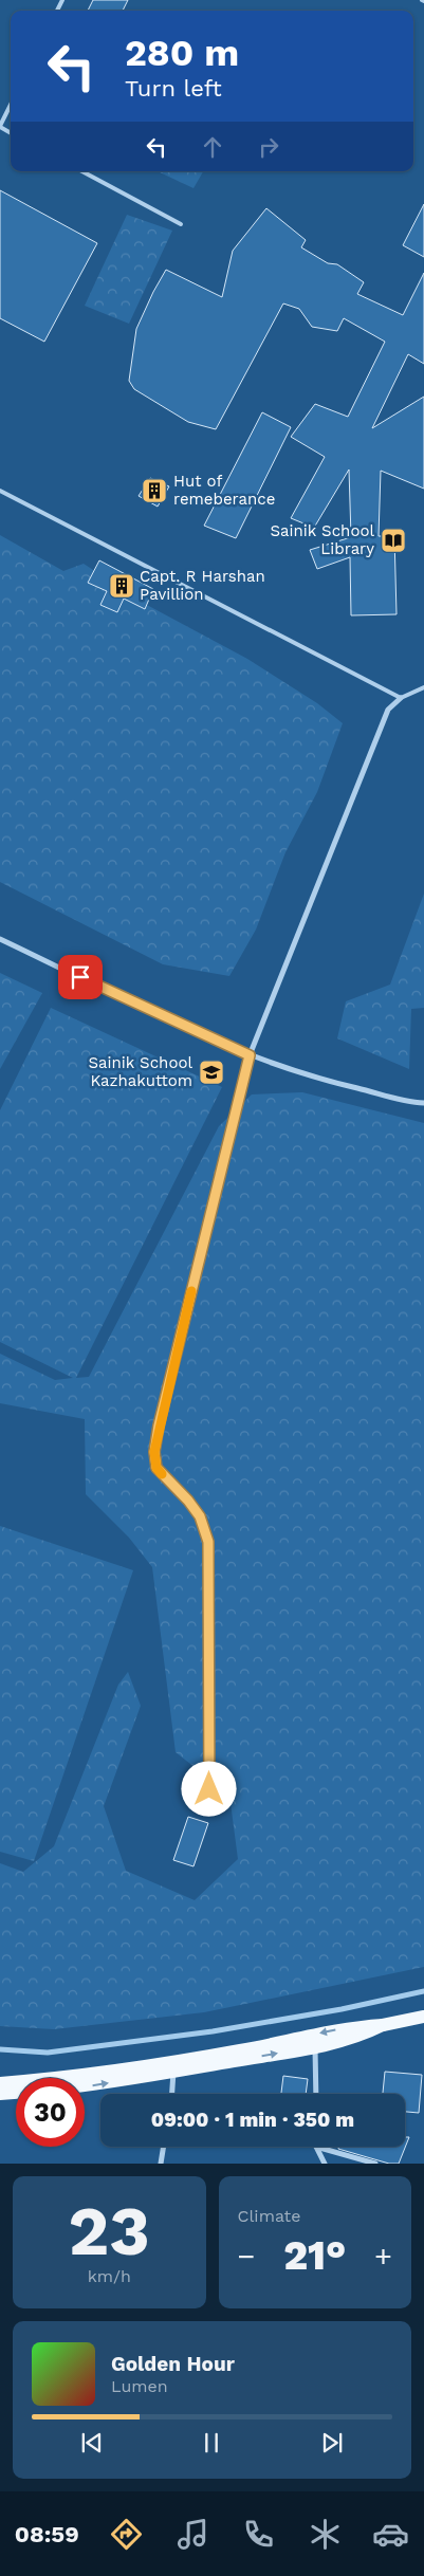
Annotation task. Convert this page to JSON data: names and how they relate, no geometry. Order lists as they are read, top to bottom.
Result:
{
  "places": {
    "building": ["Hut of remeberance", "Capt. R Harshan Pavillion"],
    "library": ["Sainik School Library"],
    "school or university": ["Sainik School Kazhakuttom"]
  },
  "page": {
    "turn": ["280 m", "Turn left"],
    "limit": "30",
    "trip": "09:00 · 1 min · 350 m",
    "tile": [
      ["23", "km/h"],
      "Climate"
    ],
    "heat": ["−", "21°", "+"],
    "song": ["Golden Hour", "Lumen"],
    "tabs": "08:59"
  }
}
